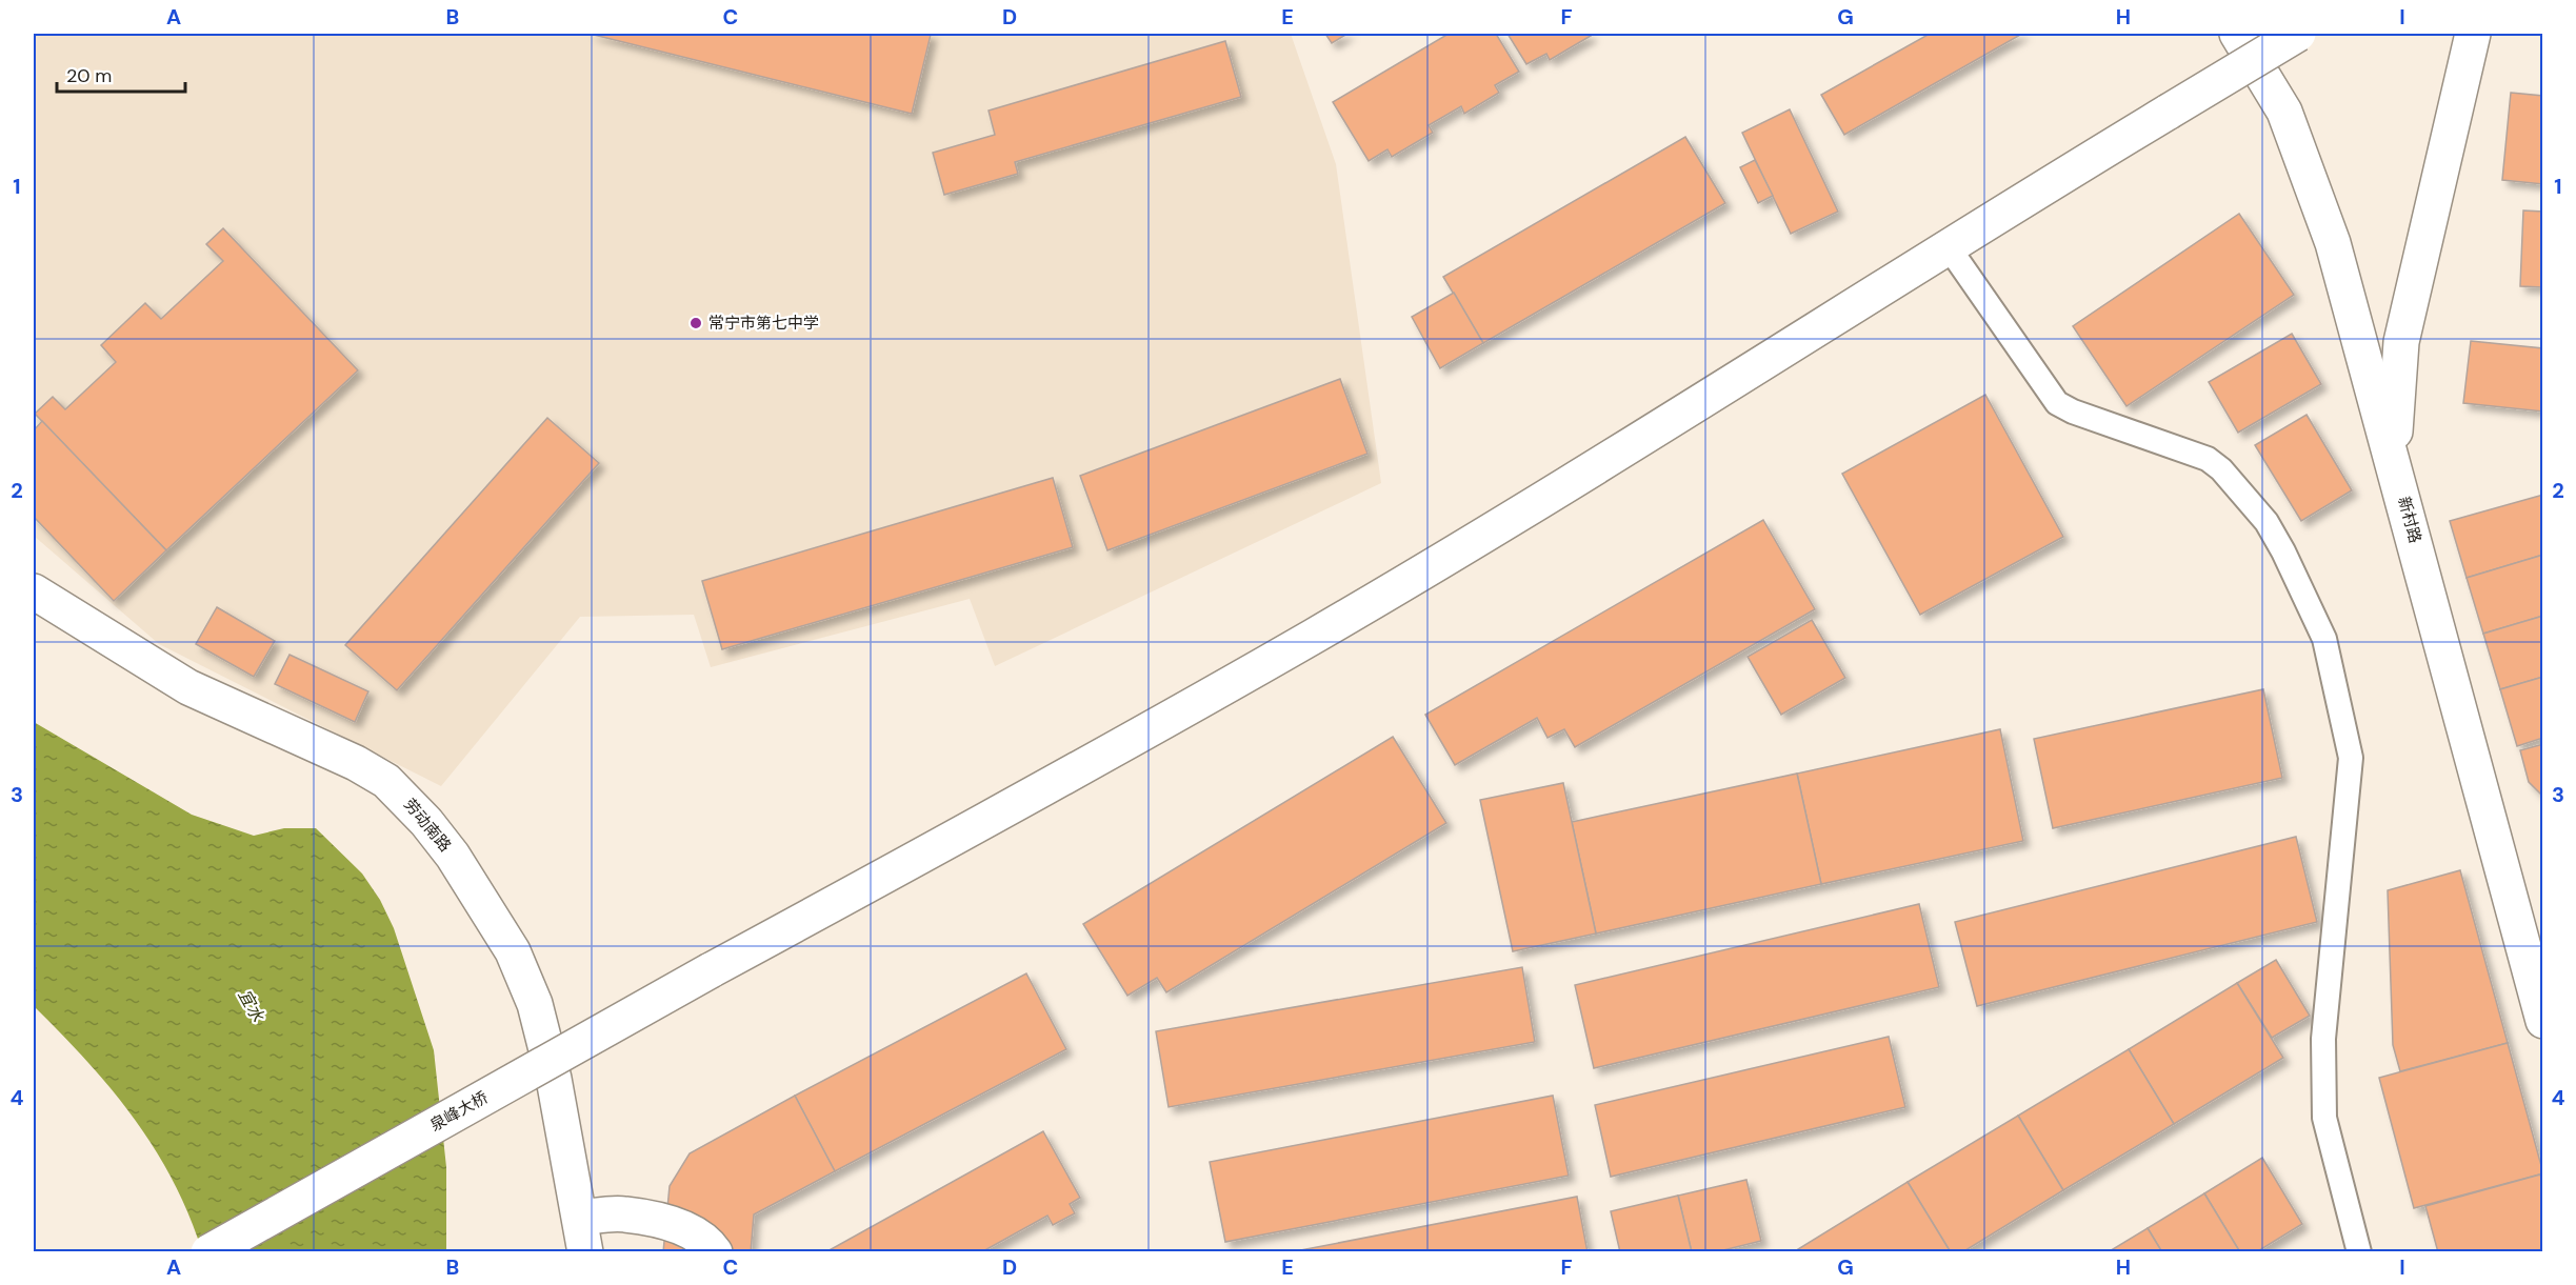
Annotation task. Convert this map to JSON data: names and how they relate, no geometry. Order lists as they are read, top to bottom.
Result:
{
  "streets": {
    "main road": ["新村路", "劳动南路", "泉峰大桥"]
  },
  "water": ["宜水"],
  "places": ["常宁市第七中学"],
  "scale_bar": "20 m",
  "grid": {
    "columns": [
      "A",
      "B",
      "C",
      "D",
      "E",
      "F",
      "G",
      "H",
      "I"
    ],
    "rows": [
      "1",
      "2",
      "3",
      "4"
    ]
  }
}
